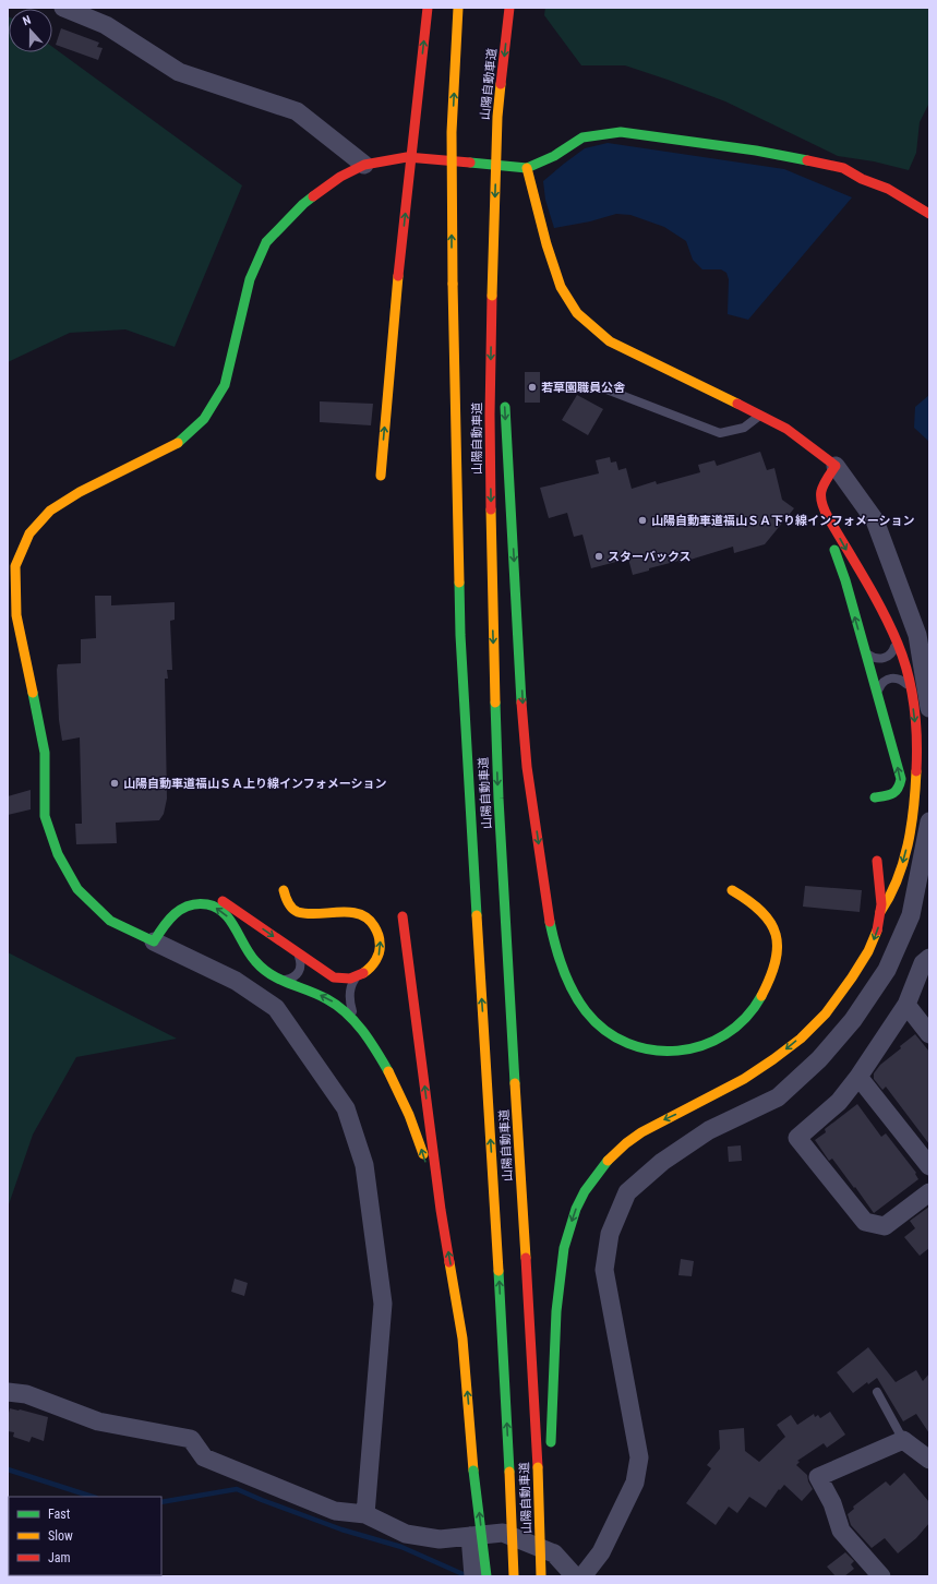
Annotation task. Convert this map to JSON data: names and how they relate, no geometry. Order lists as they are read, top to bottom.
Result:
{
  "streets": {
    "main road": ["山陽自動車道"]
  },
  "places": [
    "若草園職員公舎",
    "山陽自動車道福山ＳＡ下り線インフォメーション",
    "スターバックス",
    "山陽自動車道福山ＳＡ上り線インフォメーション"
  ],
  "legend": ["Fast", "Slow", "Jam"],
  "north": "top"
}
